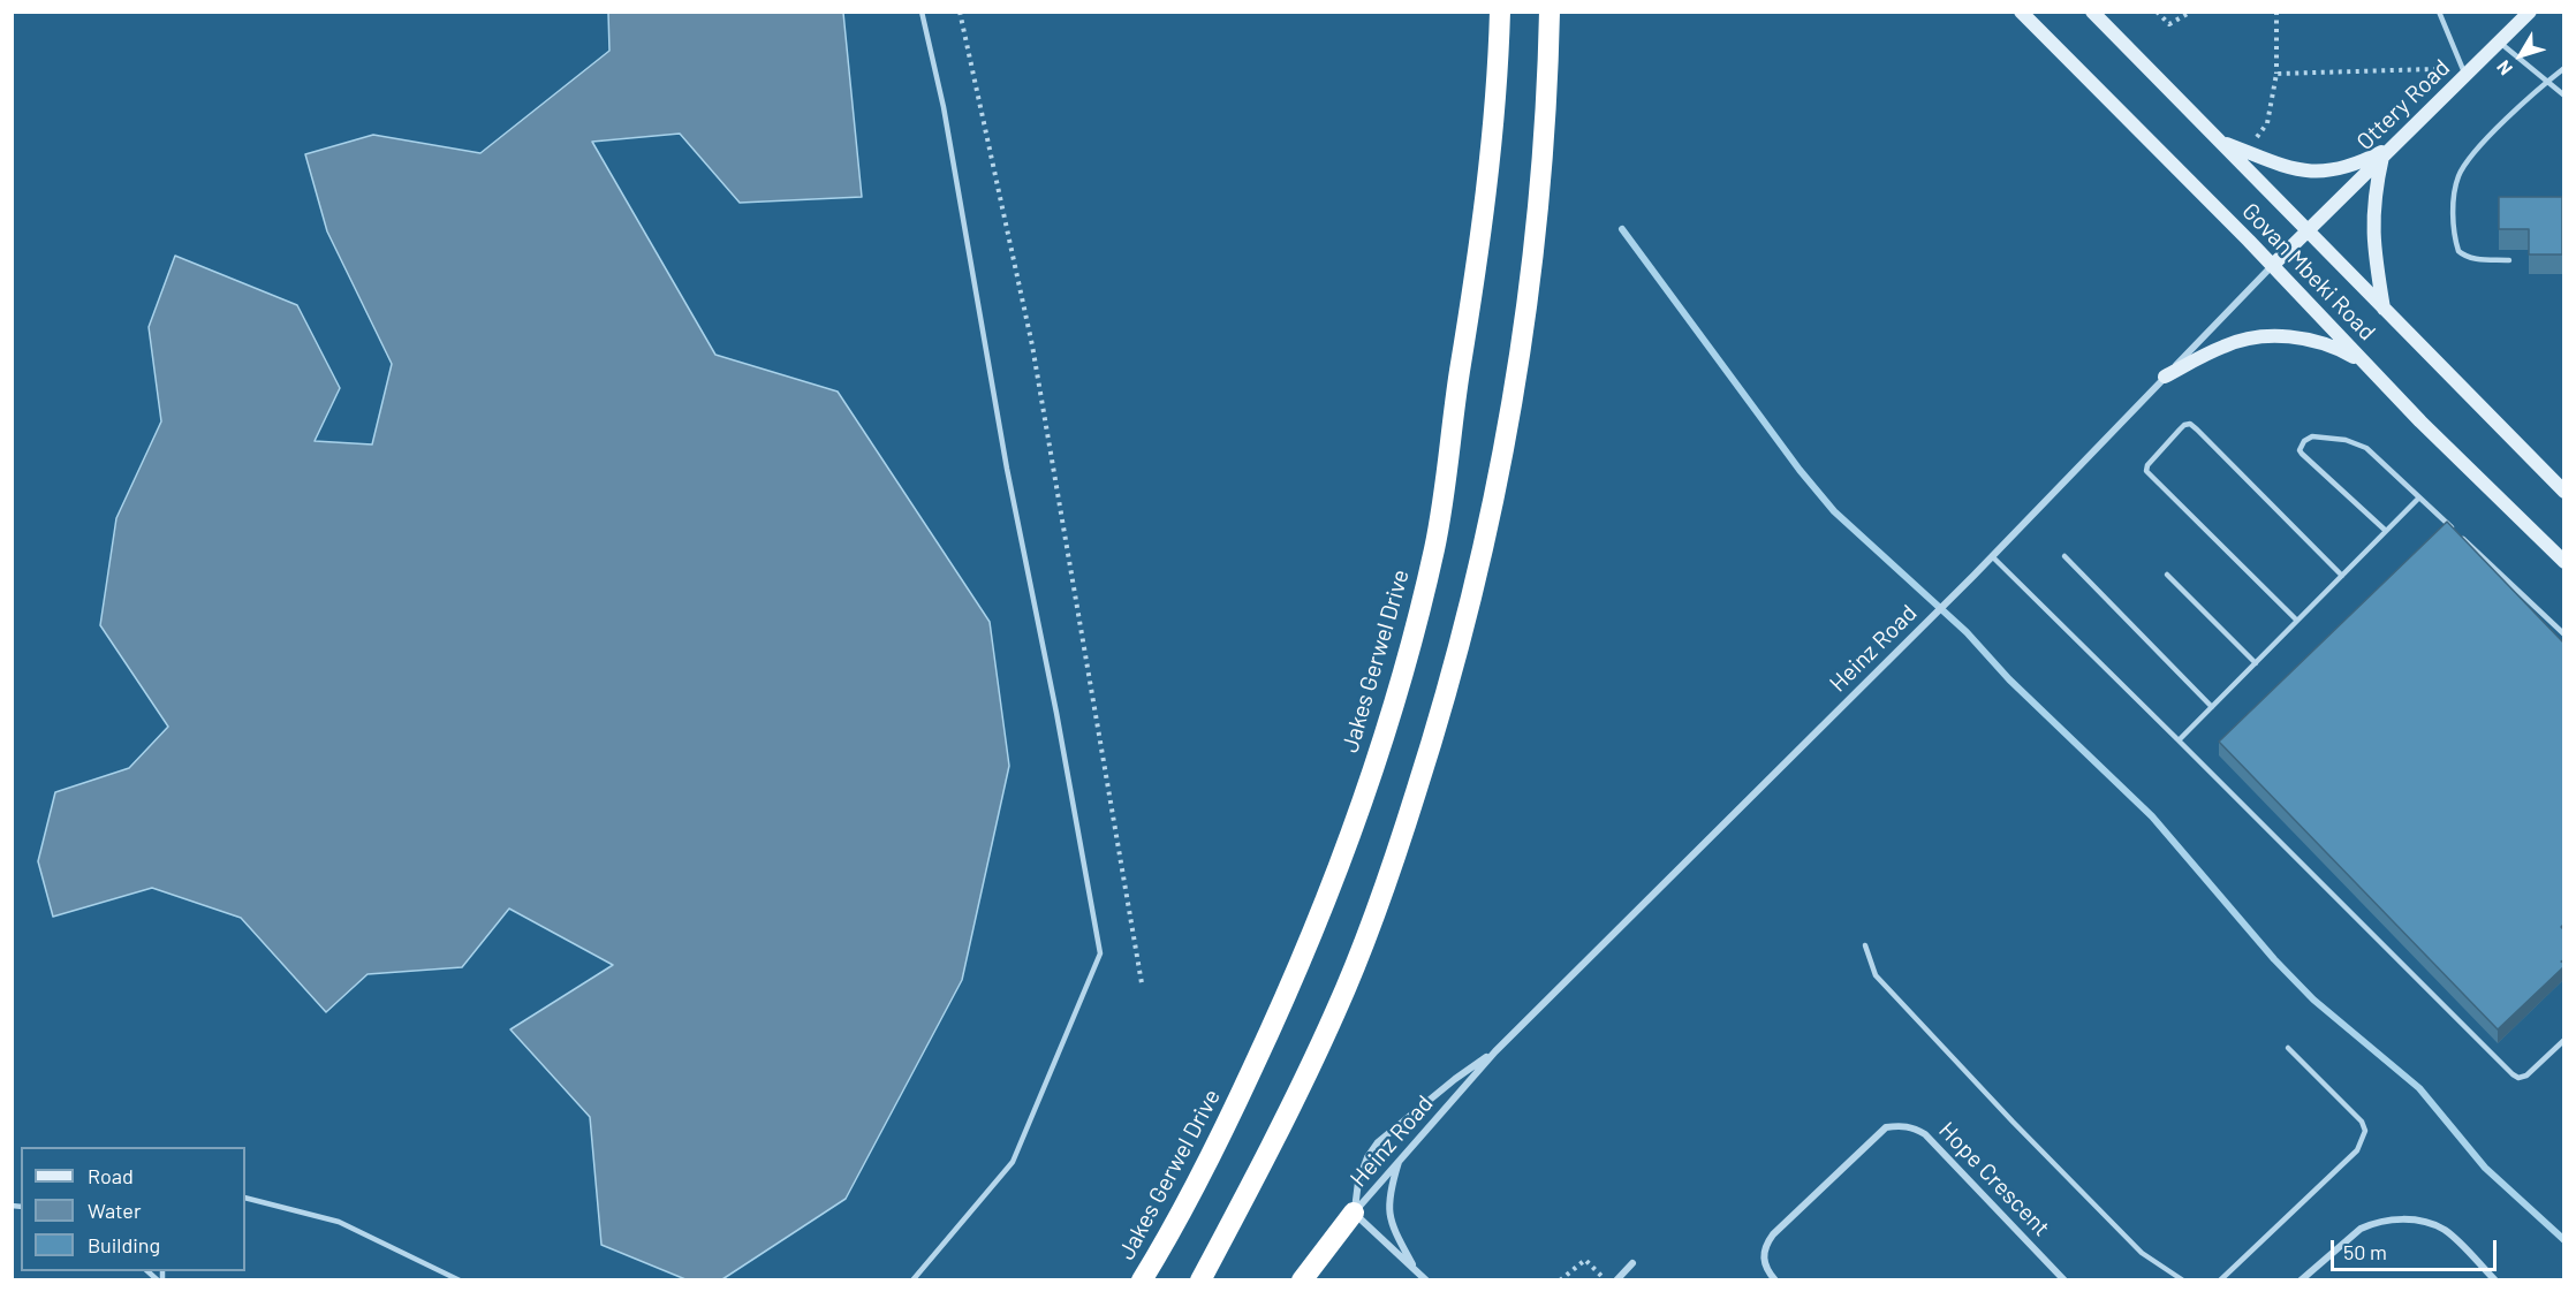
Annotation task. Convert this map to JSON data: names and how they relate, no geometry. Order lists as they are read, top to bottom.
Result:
{
  "streets": {
    "highway": ["Jakes Gerwel Drive"],
    "main road": ["Ottery Road", "Govan Mbeki Road"],
    "street": ["Heinz Road", "Hope Crescent"]
  },
  "crossings": [
    ["Ottery Road", "Govan Mbeki Road"],
    ["Ottery Road", "Heinz Road"],
    ["Govan Mbeki Road", "Heinz Road"]
  ],
  "legend": ["Road", "Water", "Building"],
  "scale_bar": "50 m",
  "north": "bottom left"
}
